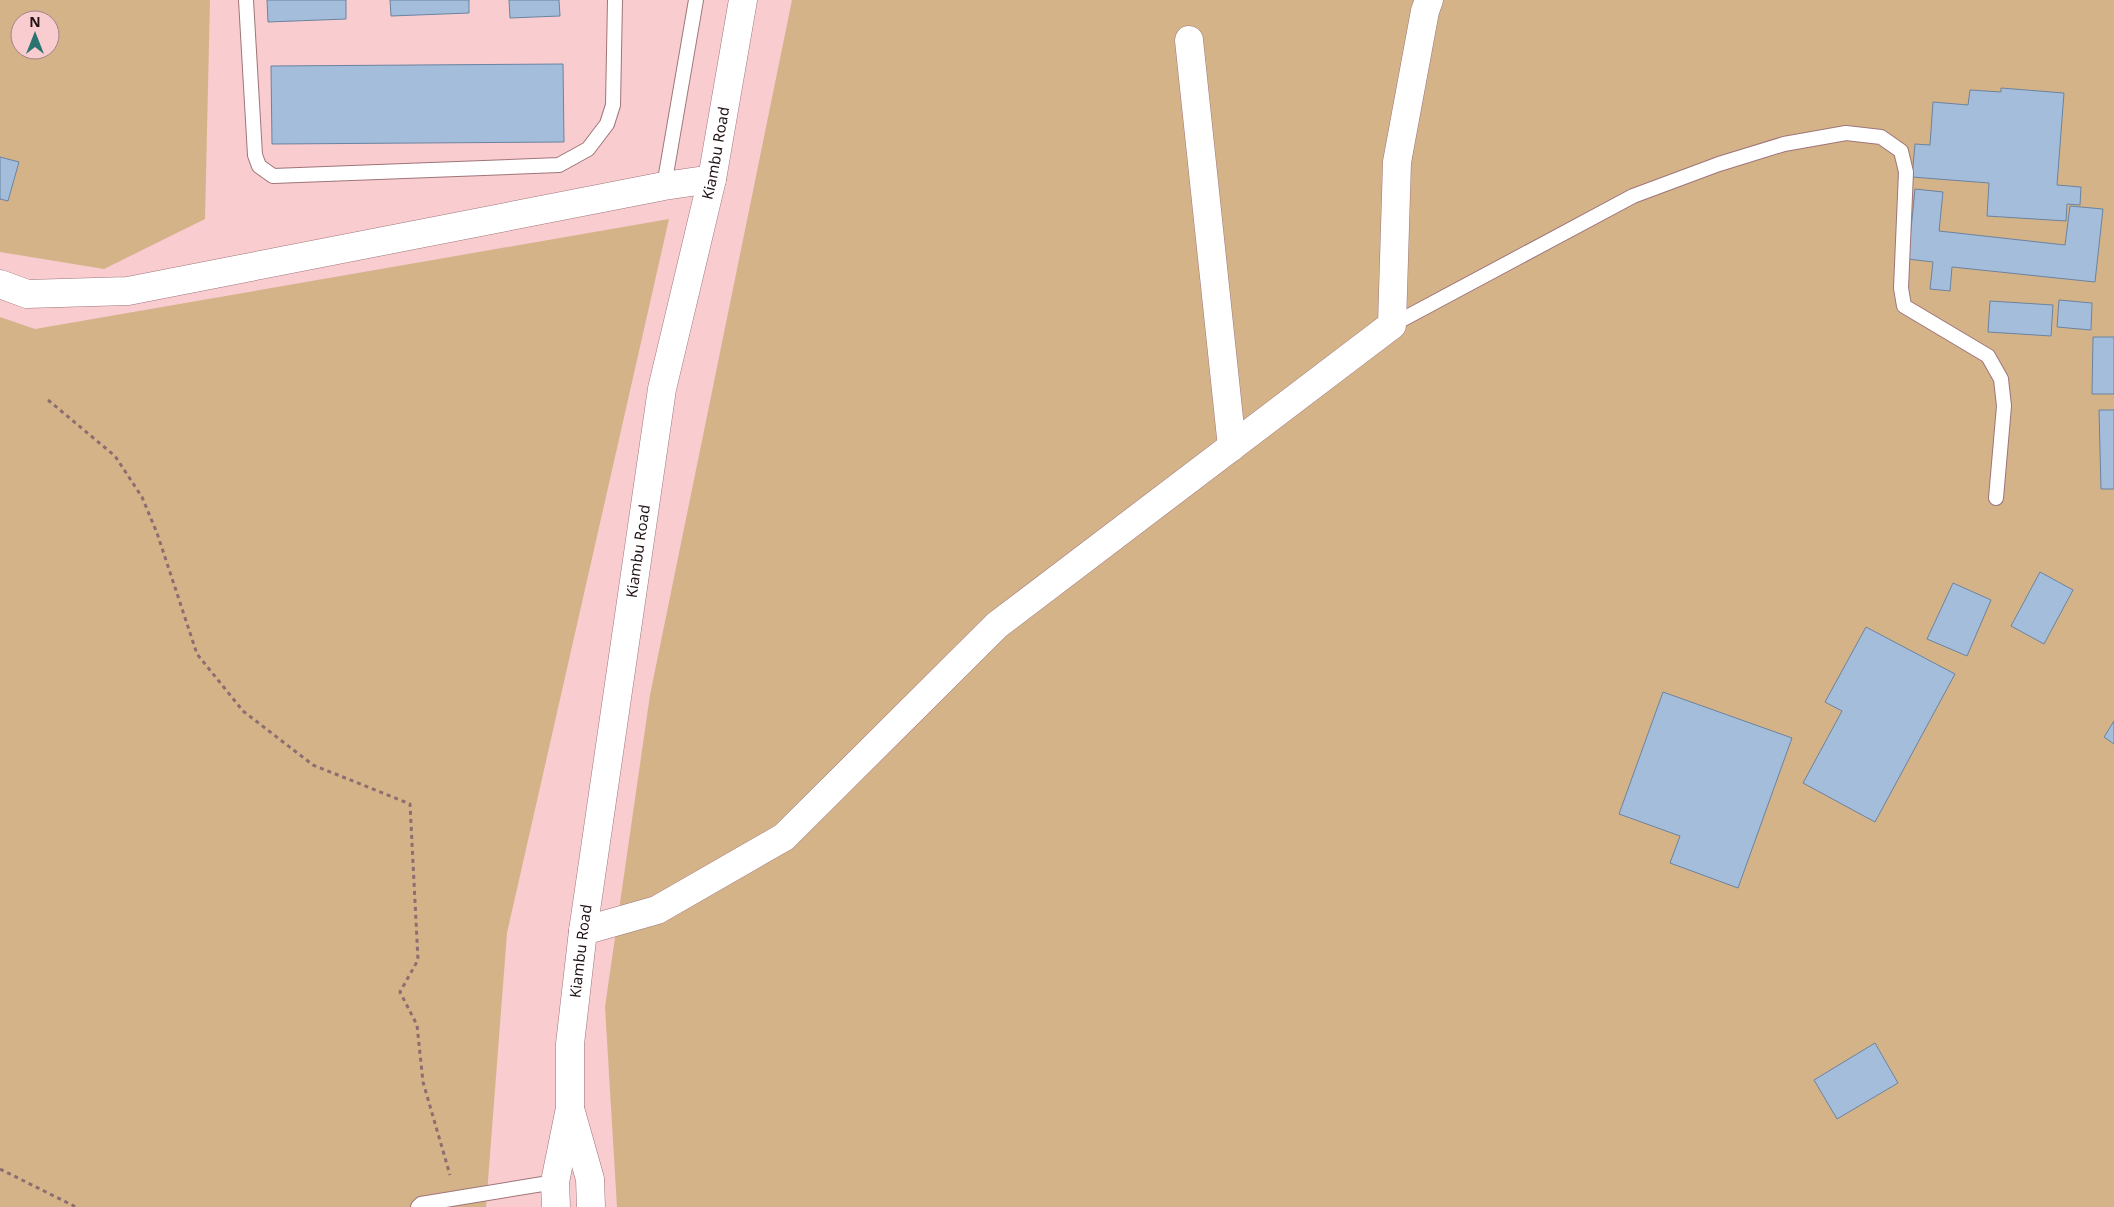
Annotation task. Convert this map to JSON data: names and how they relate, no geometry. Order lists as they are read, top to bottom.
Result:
{
  "streets": {
    "main road": ["Kiambu Road"]
  },
  "north": "top"
}
